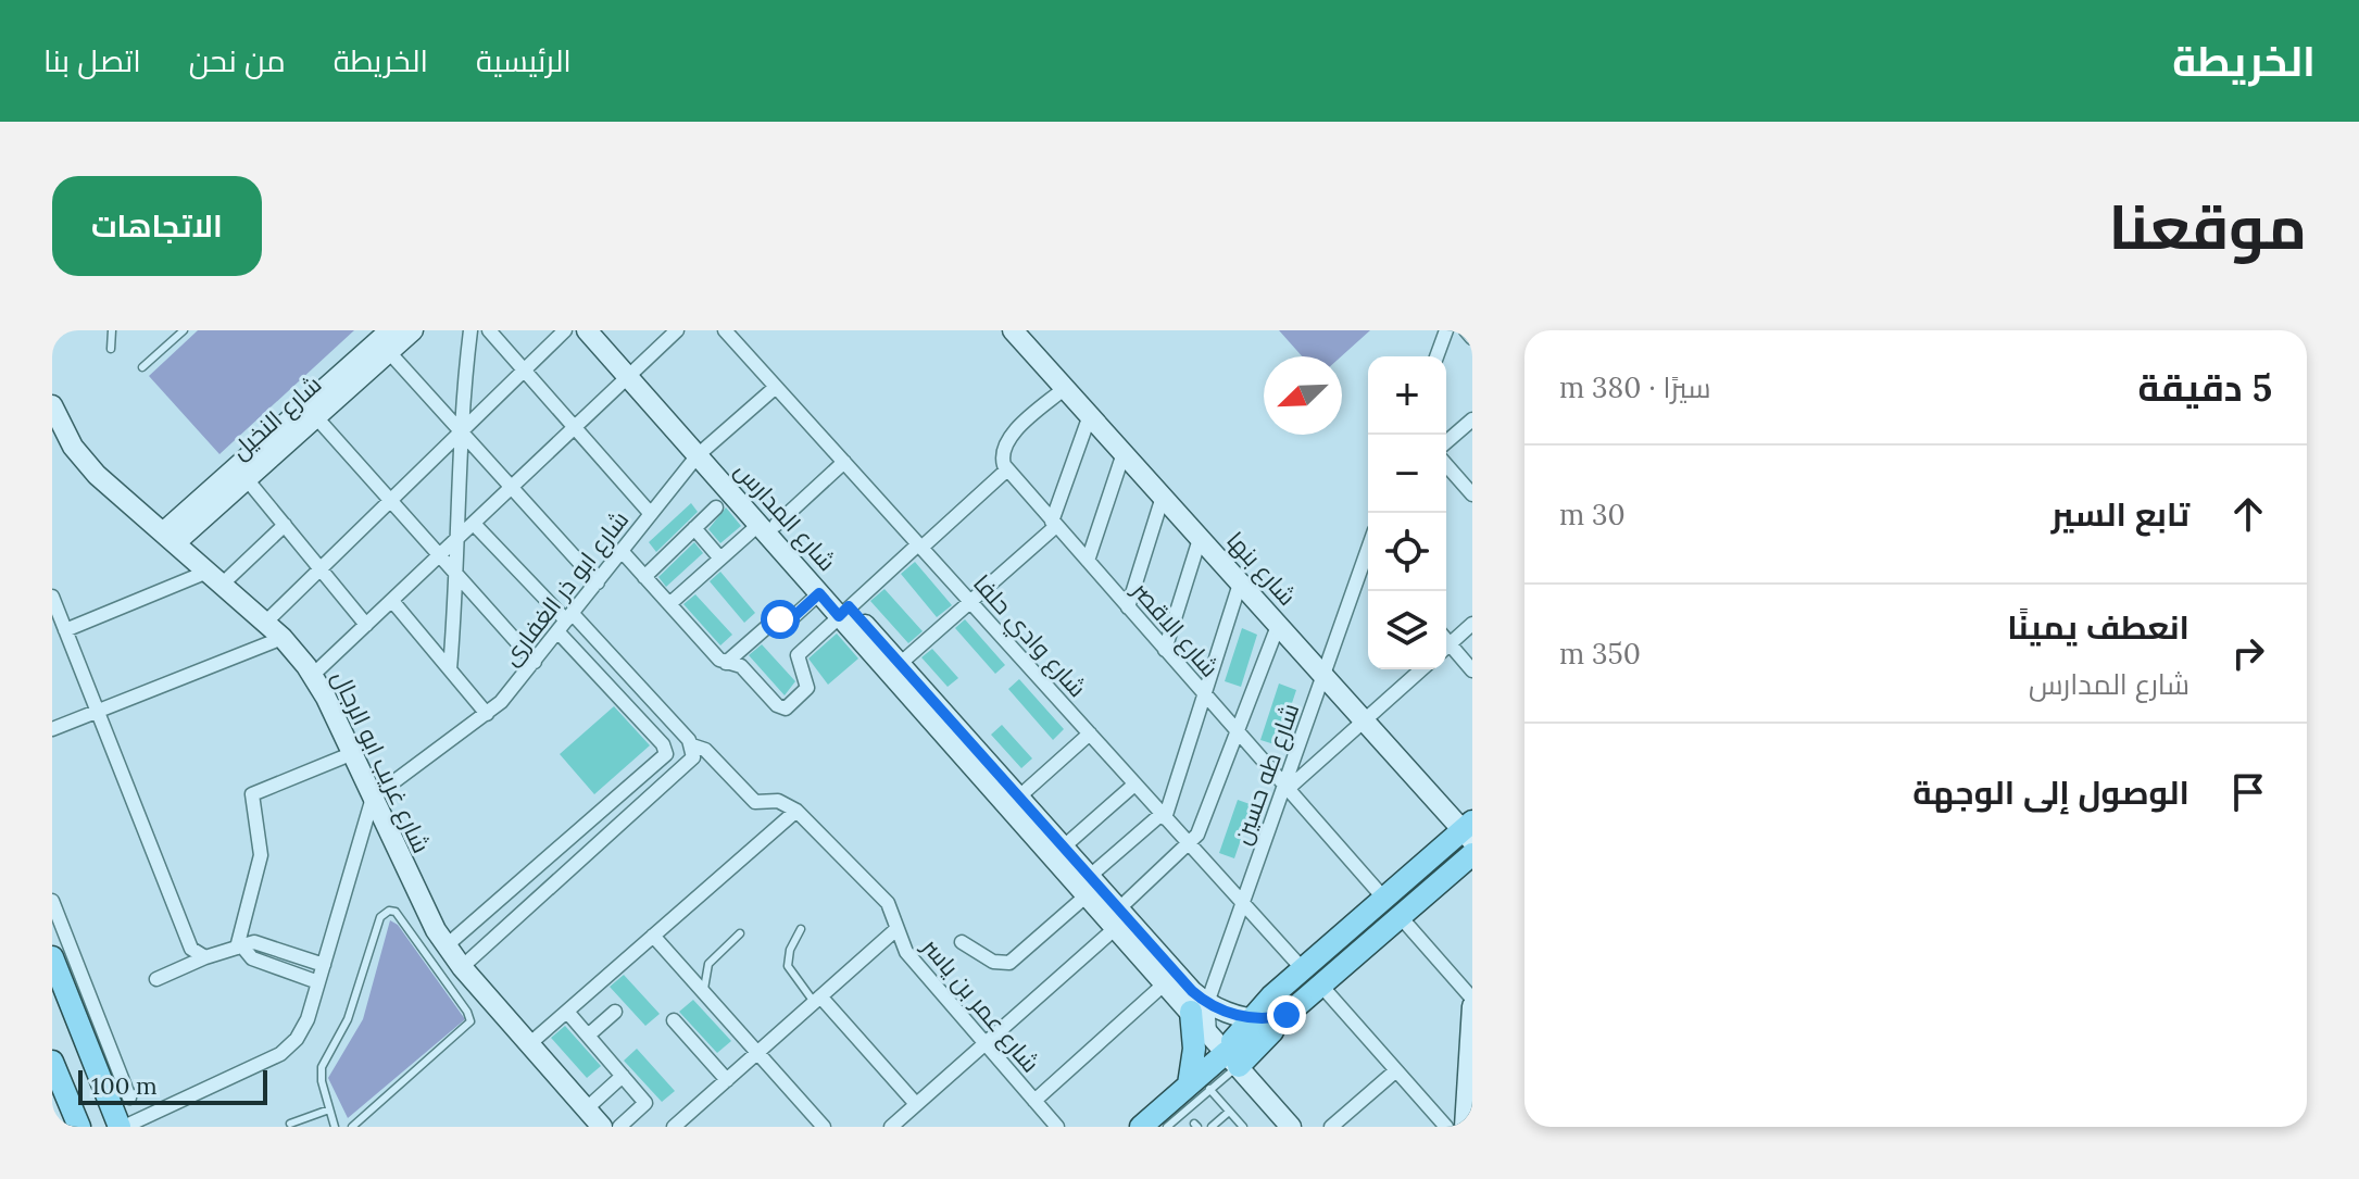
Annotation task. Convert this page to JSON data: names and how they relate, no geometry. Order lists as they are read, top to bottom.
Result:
{
  "streets": {
    "main road": [
      "شارع النخيل",
      "شارع المدارس",
      "شارع بنها",
      "شارع غريب ابو الرجال"
    ],
    "street": [
      "شارع ابو ذر الغفارى",
      "شارع الاقصر",
      "شارع وادي حلفا",
      "شارع طه حسين",
      "شارع عمر بن ياسر"
    ]
  },
  "crossings": [
    ["شارع النخيل", "شارع غريب ابو الرجال"],
    ["شارع المدارس", "شارع ابو ذر الغفارى"],
    ["شارع المدارس", "شارع طه حسين"],
    ["شارع بنها", "شارع طه حسين"],
    ["شارع ابو ذر الغفارى", "شارع وادي حلفا"],
    ["شارع ابو ذر الغفارى", "شارع غريب ابو الرجال"],
    ["شارع الاقصر", "شارع طه حسين"],
    ["شارع وادي حلفا", "شارع طه حسين"]
  ],
  "scale_bar": "100 m",
  "north": "bottom left",
  "page": {
    "header": "الخريطة",
    "nav": [
      "الرئيسية",
      "الخريطة",
      "من نحن",
      "اتصل بنا"
    ],
    "title": "موقعنا",
    "buttons": "الاتجاهات",
    "heading": ["5 دقيقة", "سيرًا · 380 m"],
    "map_buttons": ["+", "−"],
    "list": [
      ["تابع السير", "30 m"],
      ["انعطف يمينًا", "شارع المدارس", "350 m"],
      "الوصول إلى الوجهة"
    ],
    "scale": "100 m"
  }
}
